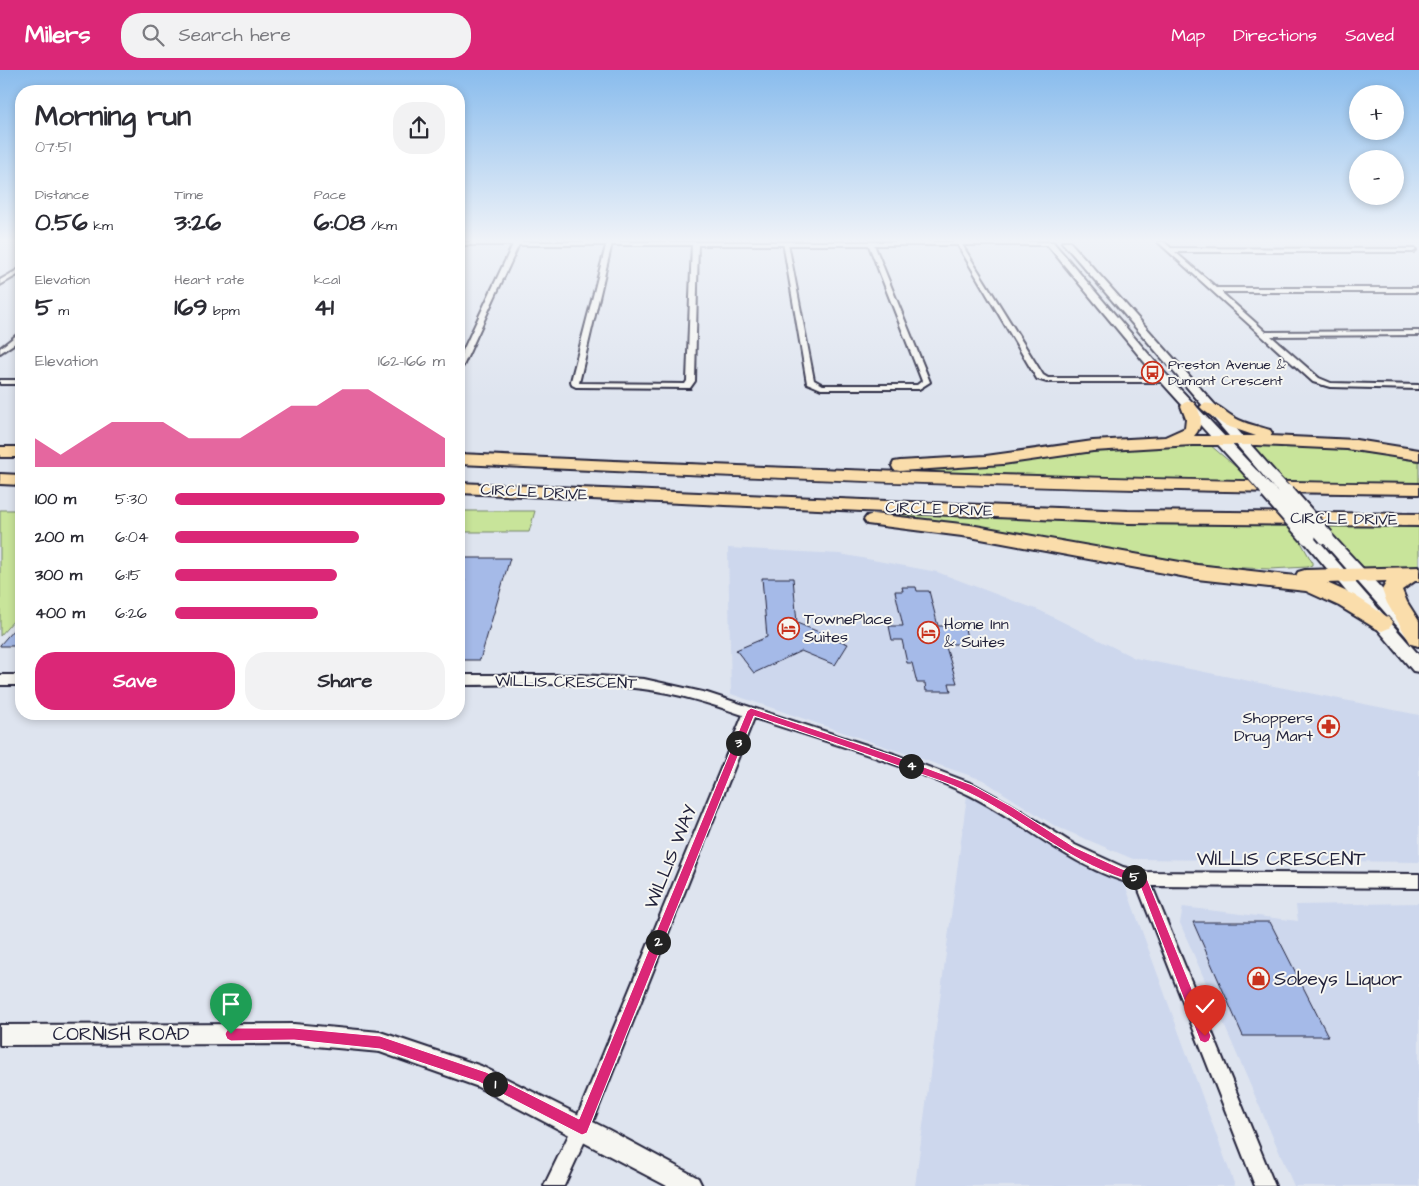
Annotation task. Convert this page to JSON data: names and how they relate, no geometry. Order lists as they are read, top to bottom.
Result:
{
  "streets": {
    "highway": ["CIRCLE DRIVE"],
    "street": ["WILLIS CRESCENT", "WILLIS WAY", "CORNISH ROAD"]
  },
  "crossings": [
    ["WILLIS CRESCENT", "WILLIS WAY"],
    ["WILLIS WAY", "CORNISH ROAD"]
  ],
  "places": {
    "bus stop": ["Preston Avenue & Dumont Crescent"],
    "hotel": ["TownePlace Suites", "Home Inn & Suites"],
    "pharmacy": ["Shoppers Drug Mart"],
    "shop": ["Sobeys Liquor"]
  },
  "page": {
    "header": "Milers",
    "search": "Search here",
    "nav": ["Map", "Directions", "Saved"],
    "map_buttons": ["+", "−"],
    "heading": ["Morning run", "07:51"],
    "stats": [
      ["Distance", "0.56 km"],
      ["Time", "3:26"],
      ["Pace", "6:08 /km"],
      ["Elevation", "5 m"],
      ["Heart rate", "169 bpm"],
      ["kcal", "41"]
    ],
    "chart": ["Elevation", "162–166 m"],
    "list": [
      {
        "name": "100 m",
        "note": "5:30"
      },
      {
        "name": "200 m",
        "note": "6:04"
      },
      {
        "name": "300 m",
        "note": "6:15"
      },
      {
        "name": "400 m",
        "note": "6:26"
      }
    ],
    "buttons": ["Save", "Share"],
    "pins": [
      "3",
      "4",
      "5",
      "2",
      "1"
    ]
  }
}
